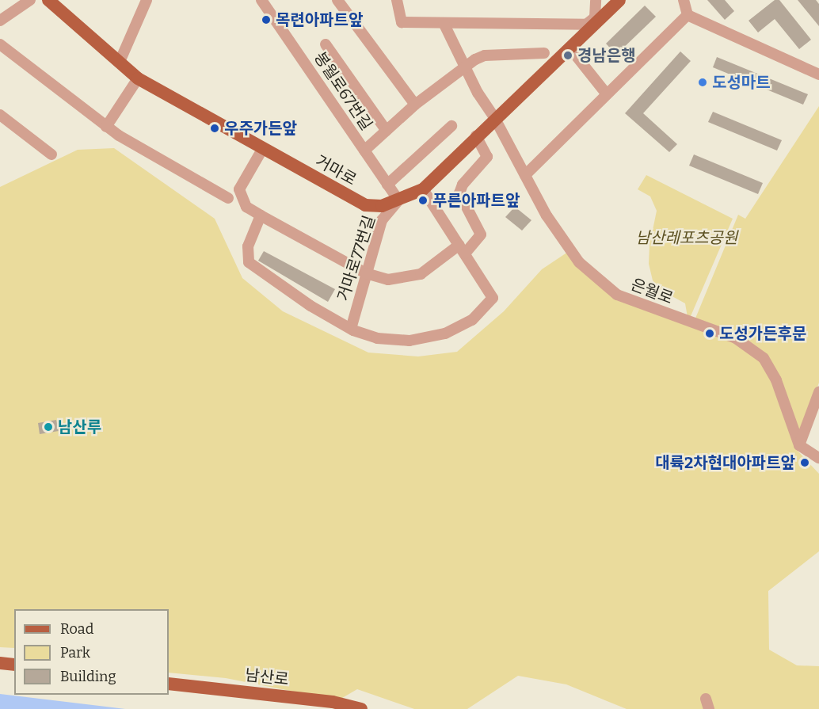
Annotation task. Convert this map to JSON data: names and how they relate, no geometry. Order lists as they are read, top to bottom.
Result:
{
  "streets": {
    "main road": ["거마로", "남산로"],
    "street": ["봉월로67번길", "거마로77번길", "은월로"]
  },
  "crossings": [
    ["봉월로67번길", "거마로"],
    ["봉월로67번길", "거마로77번길"],
    ["거마로", "거마로77번길"],
    ["거마로", "은월로"]
  ],
  "parks": ["남산레포츠공원"],
  "places": [
    "목련아파트앞",
    "경남은행",
    "도성마트",
    "우주가든앞",
    "푸른아파트앞",
    "도성가든후문",
    "남산루",
    "대륙2차현대아파트앞"
  ],
  "legend": ["Road", "Park", "Building"]
}
